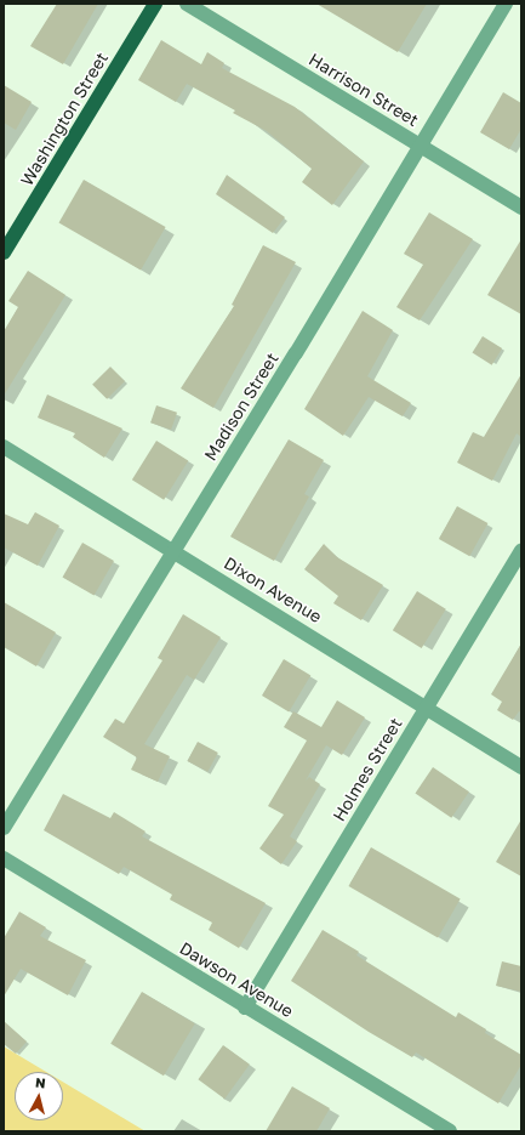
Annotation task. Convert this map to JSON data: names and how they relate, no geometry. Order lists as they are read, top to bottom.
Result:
{
  "streets": {
    "main road": ["Washington Street"],
    "street": [
      "Harrison Street",
      "Madison Street",
      "Dixon Avenue",
      "Holmes Street",
      "Dawson Avenue"
    ]
  },
  "crossings": [
    ["Harrison Street", "Madison Street"],
    ["Madison Street", "Dixon Avenue"],
    ["Dixon Avenue", "Holmes Street"],
    ["Holmes Street", "Dawson Avenue"]
  ],
  "north": "top"
}
